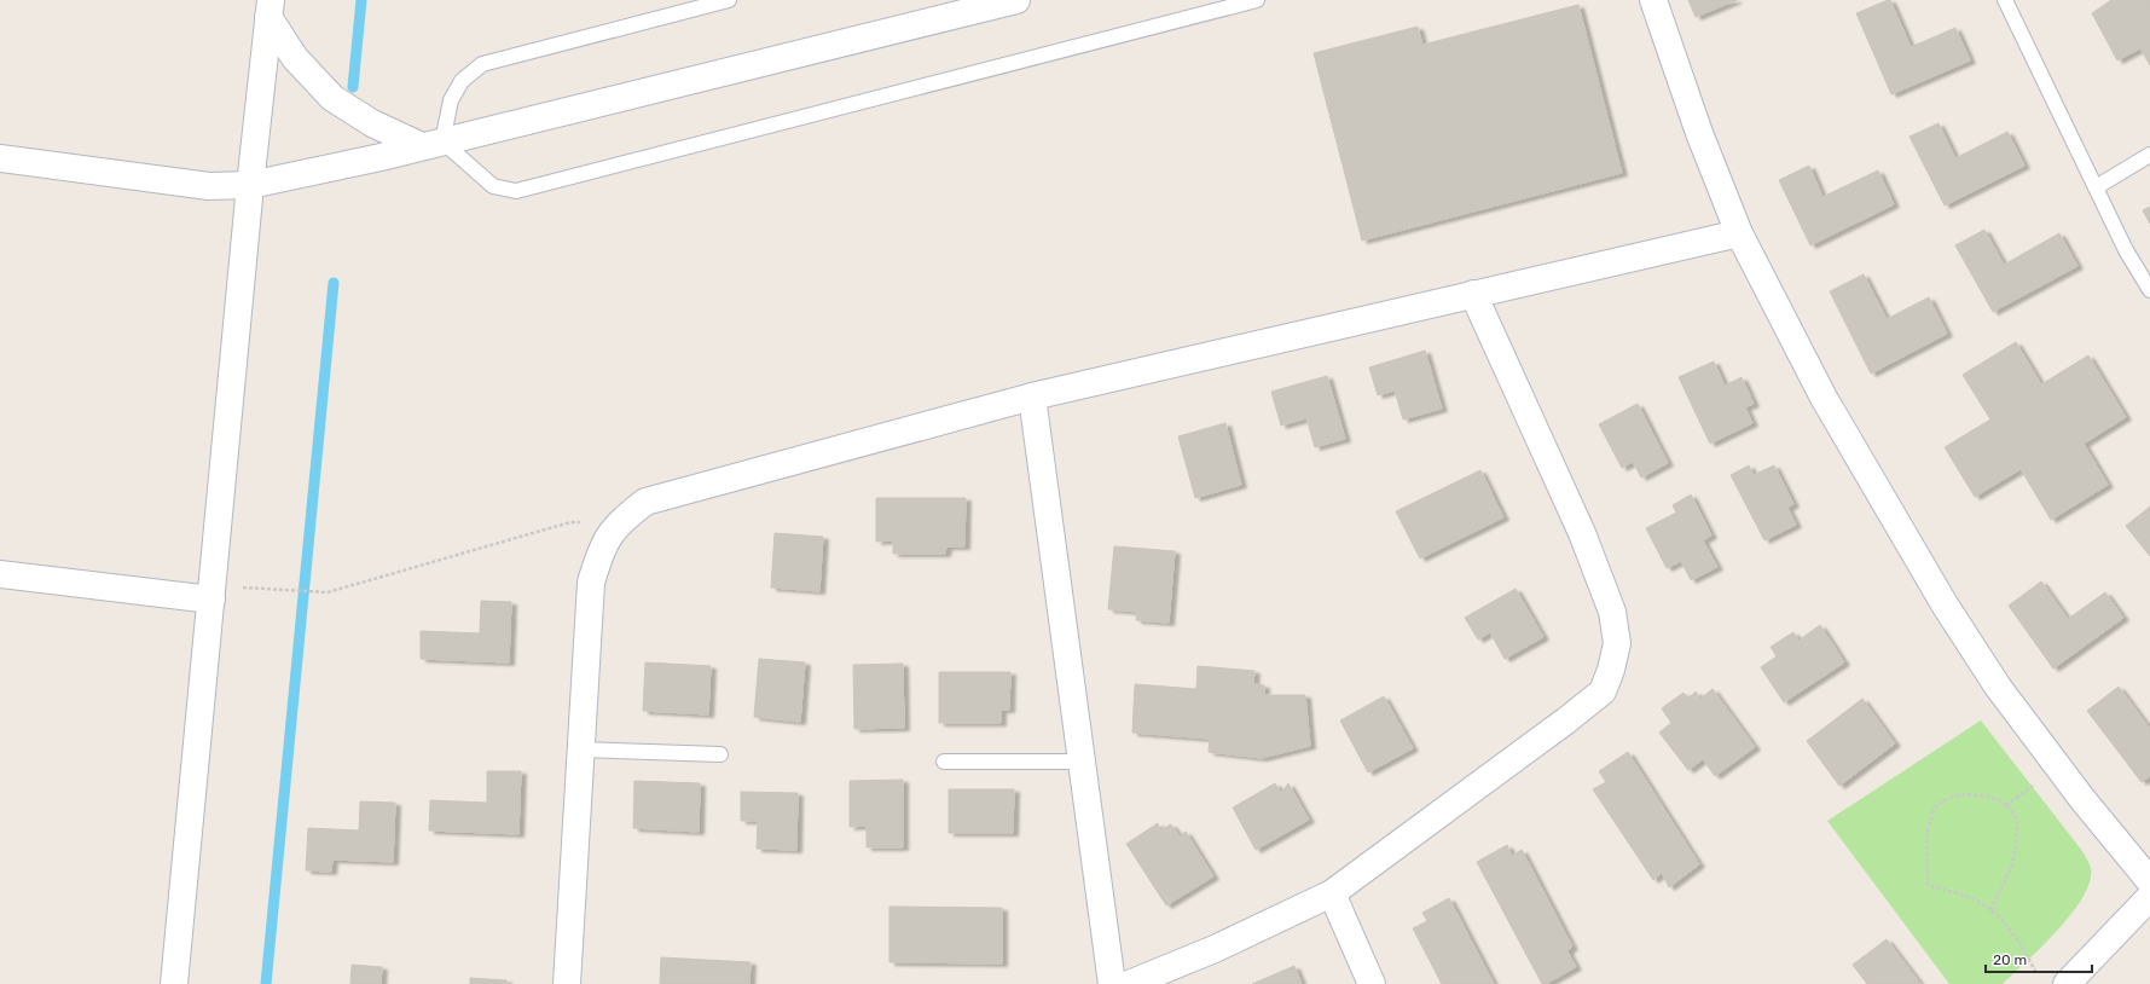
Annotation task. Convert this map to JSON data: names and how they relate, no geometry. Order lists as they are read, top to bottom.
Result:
{
  "scale_bar": "20 m"
}
